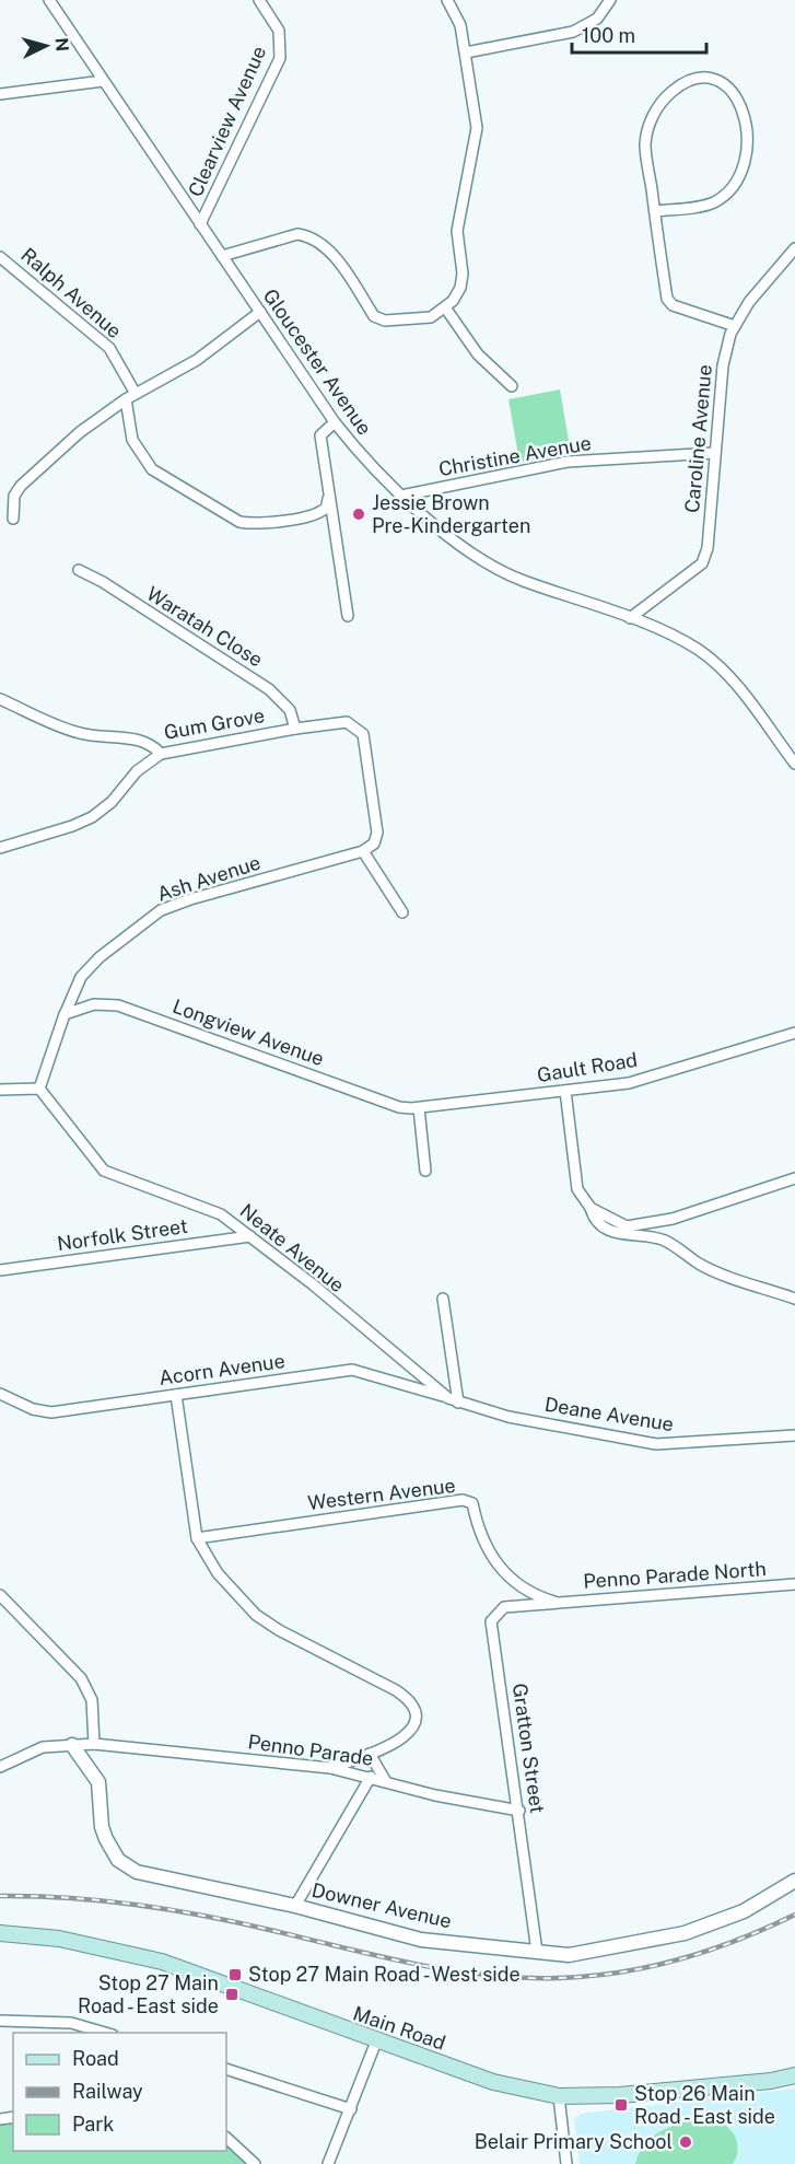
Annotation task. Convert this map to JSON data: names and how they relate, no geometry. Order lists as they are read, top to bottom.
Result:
{
  "streets": {
    "main road": ["Main Road"],
    "street": [
      "Clearview Avenue",
      "Ralph Avenue",
      "Gloucester Avenue",
      "Caroline Avenue",
      "Christine Avenue",
      "Waratah Close",
      "Gum Grove",
      "Ash Avenue",
      "Longview Avenue",
      "Gault Road",
      "Norfolk Street",
      "Neate Avenue",
      "Acorn Avenue",
      "Deane Avenue",
      "Western Avenue",
      "Penno Parade North",
      "Gratton Street",
      "Penno Parade",
      "Downer Avenue"
    ]
  },
  "crossings": [
    ["Clearview Avenue", "Gloucester Avenue"],
    ["Gloucester Avenue", "Caroline Avenue"],
    ["Gloucester Avenue", "Christine Avenue"],
    ["Caroline Avenue", "Christine Avenue"],
    ["Waratah Close", "Gum Grove"],
    ["Gum Grove", "Ash Avenue"],
    ["Ash Avenue", "Longview Avenue"],
    ["Ash Avenue", "Neate Avenue"],
    ["Longview Avenue", "Gault Road"],
    ["Norfolk Street", "Neate Avenue"],
    ["Neate Avenue", "Acorn Avenue"],
    ["Neate Avenue", "Deane Avenue"],
    ["Acorn Avenue", "Deane Avenue"],
    ["Western Avenue", "Penno Parade North"],
    ["Western Avenue", "Gratton Street"],
    ["Penno Parade North", "Gratton Street"],
    ["Gratton Street", "Penno Parade"],
    ["Gratton Street", "Downer Avenue"],
    ["Penno Parade", "Downer Avenue"]
  ],
  "places": {
    "other": ["Jessie Brown Pre-Kindergarten", "Belair Primary School"],
    "transit": ["Stop 27 Main Road - West side", "Stop 27 Main Road - East side", "Stop 26 Main Road - East side"]
  },
  "legend": ["Road", "Railway", "Park"],
  "scale_bar": "100 m",
  "north": "right"
}
